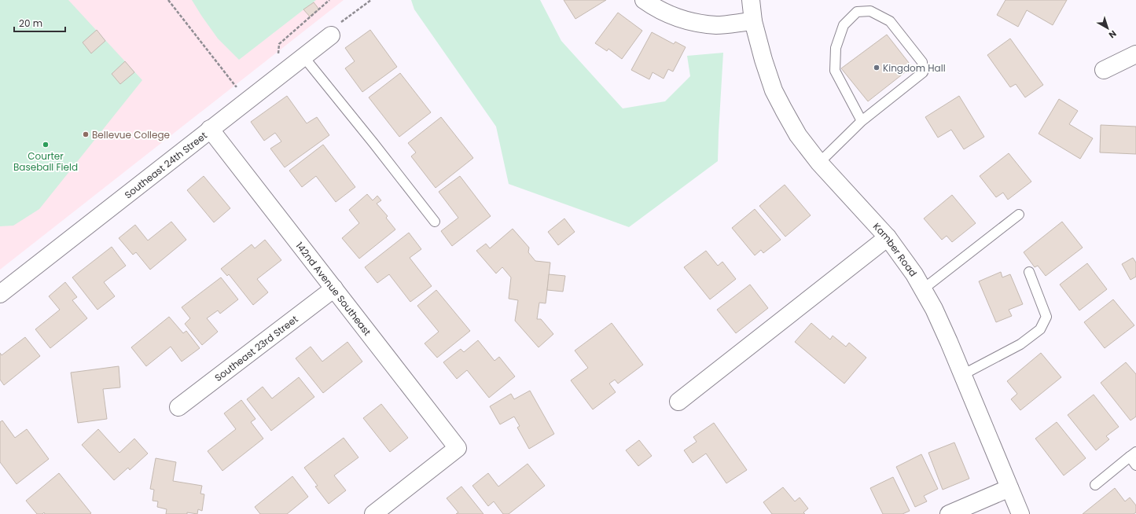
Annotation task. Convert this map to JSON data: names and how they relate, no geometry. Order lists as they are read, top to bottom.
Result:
{
  "streets": {
    "street": [
      "Southeast 24th Street",
      "Kamber Road",
      "142nd Avenue Southeast",
      "Southeast 23rd Street"
    ]
  },
  "crossings": [
    ["Southeast 24th Street", "142nd Avenue Southeast"],
    ["142nd Avenue Southeast", "Southeast 23rd Street"]
  ],
  "places": ["Kingdom Hall", "Bellevue College", "Courter Baseball Field"],
  "scale_bar": "20 m",
  "north": "bottom right"
}
